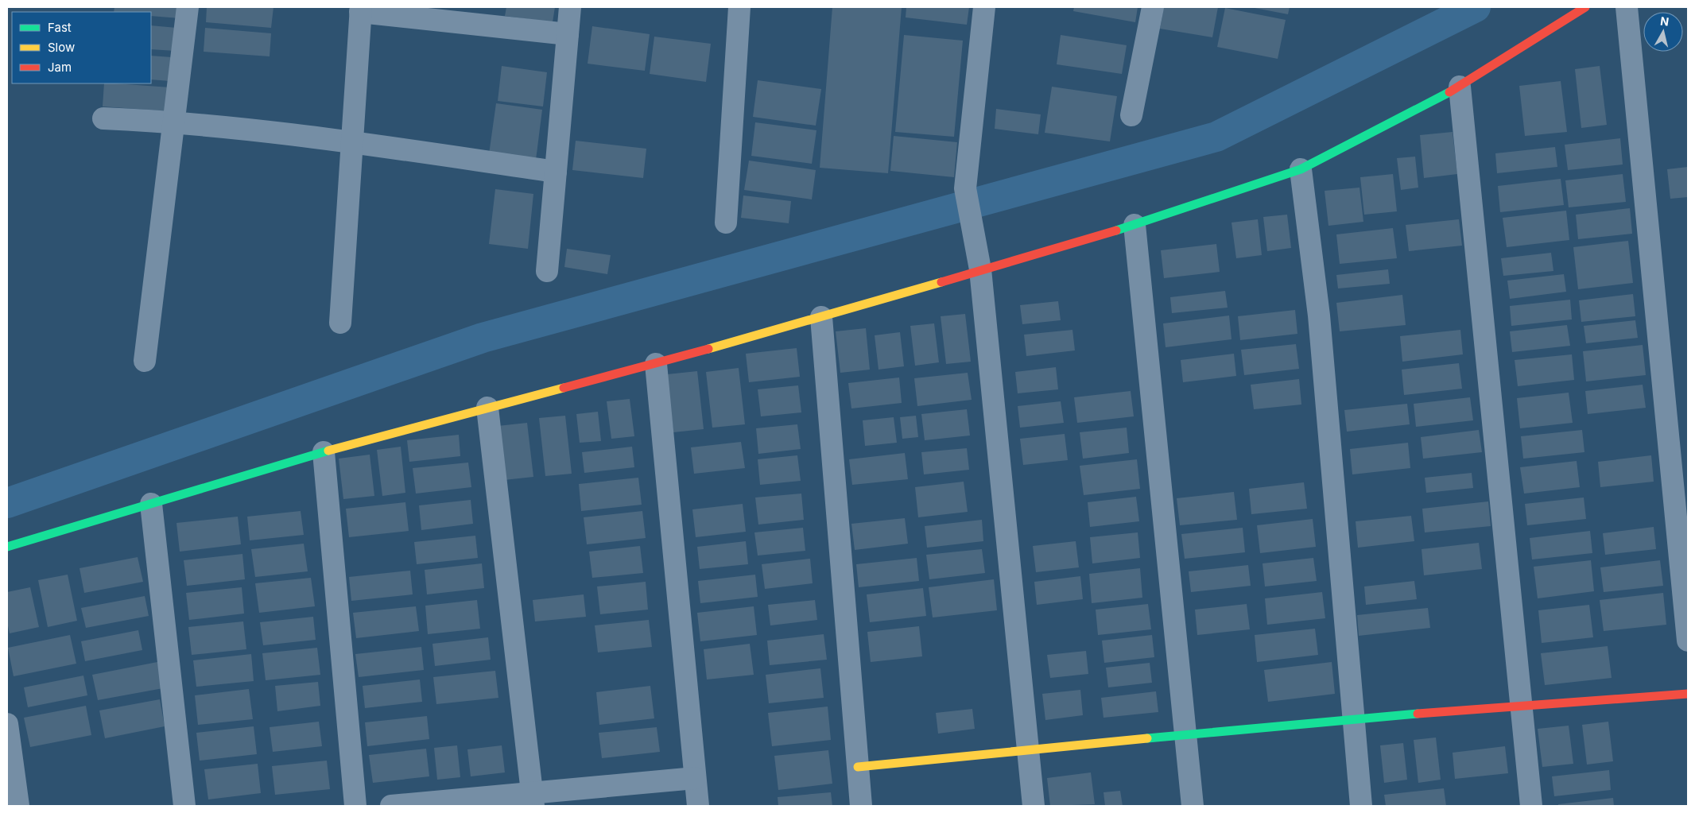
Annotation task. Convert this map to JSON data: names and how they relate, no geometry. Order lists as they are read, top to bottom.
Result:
{
  "legend": ["Fast", "Slow", "Jam"],
  "north": "top"
}
